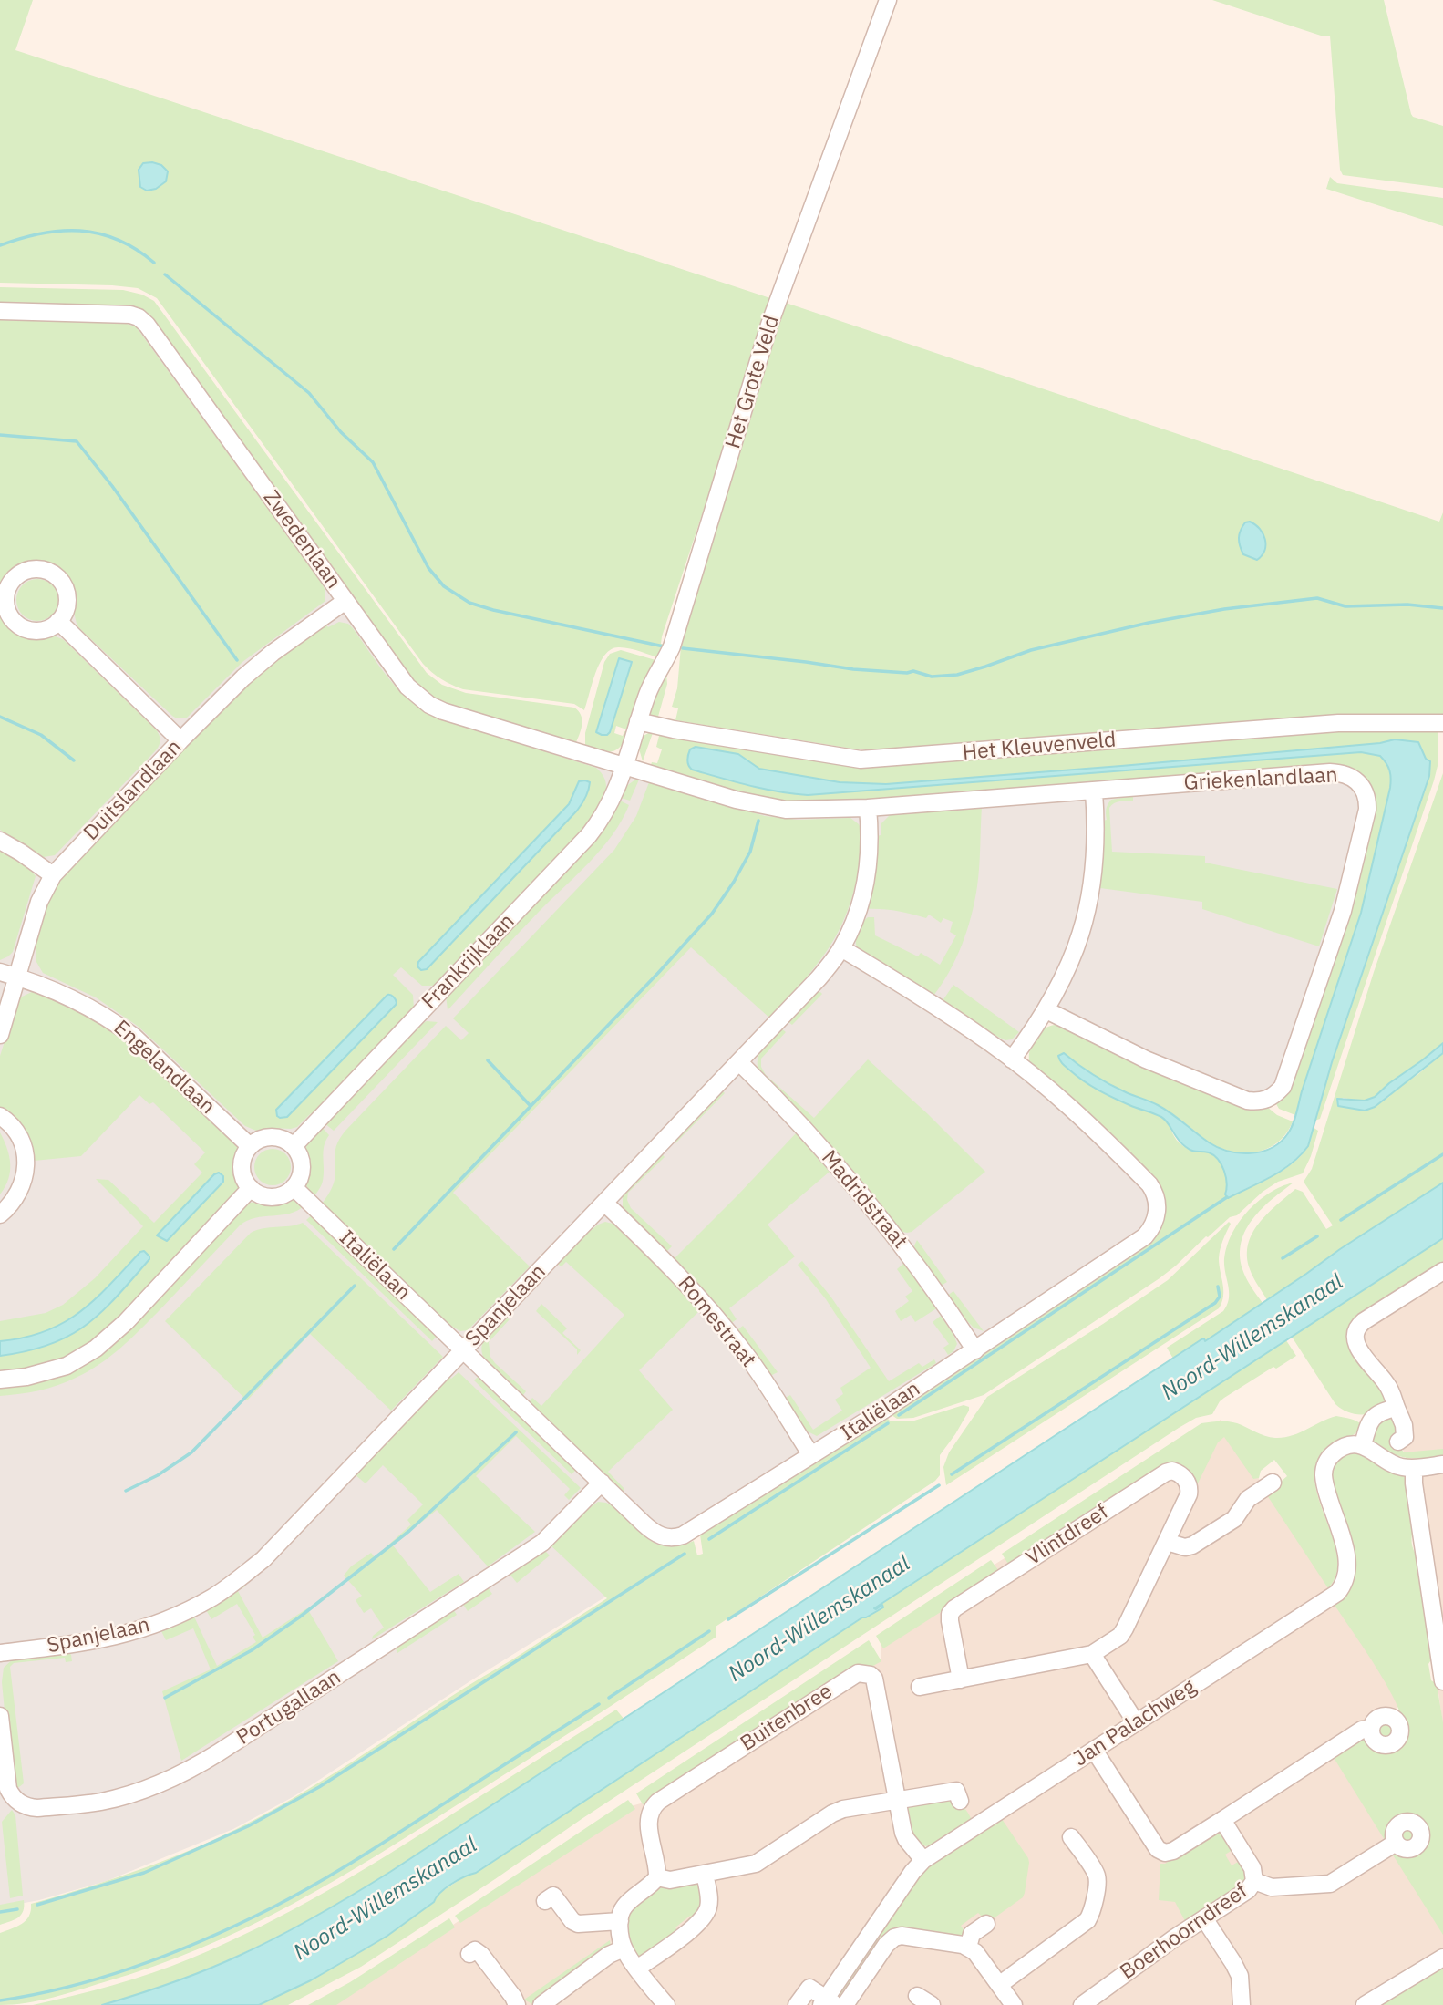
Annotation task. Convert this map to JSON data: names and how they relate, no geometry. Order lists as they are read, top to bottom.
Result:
{
  "streets": {
    "street": [
      "Het Grote Veld",
      "Zwedenlaan",
      "Het Kleuvenveld",
      "Griekenlandlaan",
      "Duitslandlaan",
      "Frankrijklaan",
      "Engelandlaan",
      "Madridstraat",
      "Italiëlaan",
      "Spanjelaan",
      "Romestraat",
      "Vlintdreef",
      "Portugallaan",
      "Buitenbree",
      "Jan Palachweg",
      "Boerhoorndreef"
    ]
  },
  "crossings": [
    ["Het Grote Veld", "Zwedenlaan"],
    ["Het Grote Veld", "Het Kleuvenveld"],
    ["Het Grote Veld", "Griekenlandlaan"],
    ["Het Grote Veld", "Frankrijklaan"],
    ["Zwedenlaan", "Griekenlandlaan"],
    ["Zwedenlaan", "Duitslandlaan"],
    ["Zwedenlaan", "Frankrijklaan"],
    ["Griekenlandlaan", "Frankrijklaan"],
    ["Griekenlandlaan", "Spanjelaan"],
    ["Duitslandlaan", "Engelandlaan"],
    ["Frankrijklaan", "Engelandlaan"],
    ["Frankrijklaan", "Italiëlaan"],
    ["Engelandlaan", "Italiëlaan"],
    ["Madridstraat", "Italiëlaan"],
    ["Madridstraat", "Spanjelaan"],
    ["Italiëlaan", "Spanjelaan"],
    ["Italiëlaan", "Romestraat"],
    ["Italiëlaan", "Portugallaan"],
    ["Spanjelaan", "Romestraat"],
    ["Buitenbree", "Jan Palachweg"]
  ],
  "water": ["Noord-Willemskanaal"]
}
